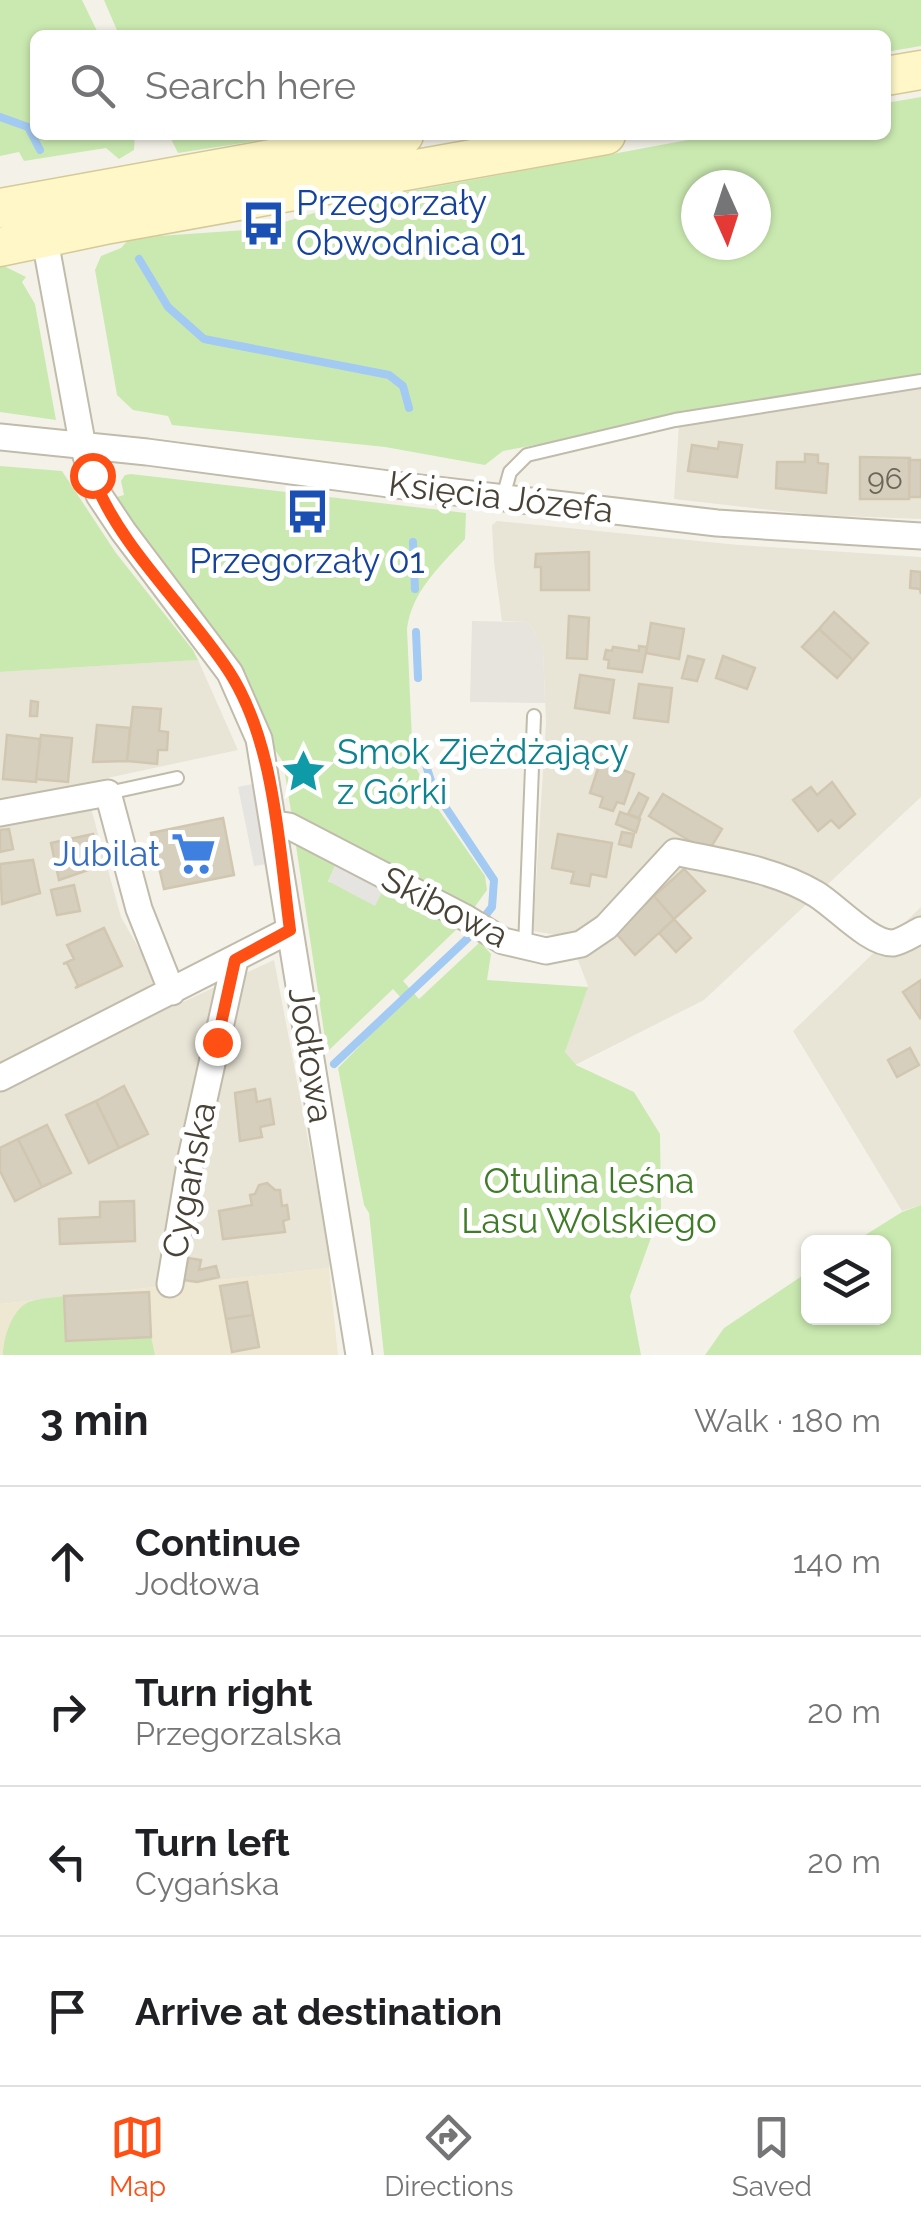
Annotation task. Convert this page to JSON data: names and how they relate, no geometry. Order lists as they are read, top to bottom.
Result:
{
  "streets": {
    "street": [
      "Księcia Józefa",
      "Skibowa",
      "Jodłowa",
      "Cygańska"
    ]
  },
  "crossings": [
    ["Księcia Józefa", "Jodłowa"],
    ["Skibowa", "Jodłowa"]
  ],
  "parks": ["Otulina leśna Lasu Wolskiego"],
  "places": {
    "bus stop": ["Przegorzały Obwodnica 01", "Przegorzały 01"],
    "place": ["Smok Zjeżdżający z Górki"],
    "supermarket": ["Jubilat"]
  },
  "house_numbers": ["96"],
  "north": "bottom",
  "page": {
    "search": "Search here",
    "heading": ["3 min", "Walk · 180 m"],
    "list": [
      ["Continue", "Jodłowa", "140 m"],
      ["Turn right", "Przegorzalska", "20 m"],
      ["Turn left", "Cygańska", "20 m"],
      "Arrive at destination"
    ],
    "nav": ["Map", "Directions", "Saved"]
  }
}
